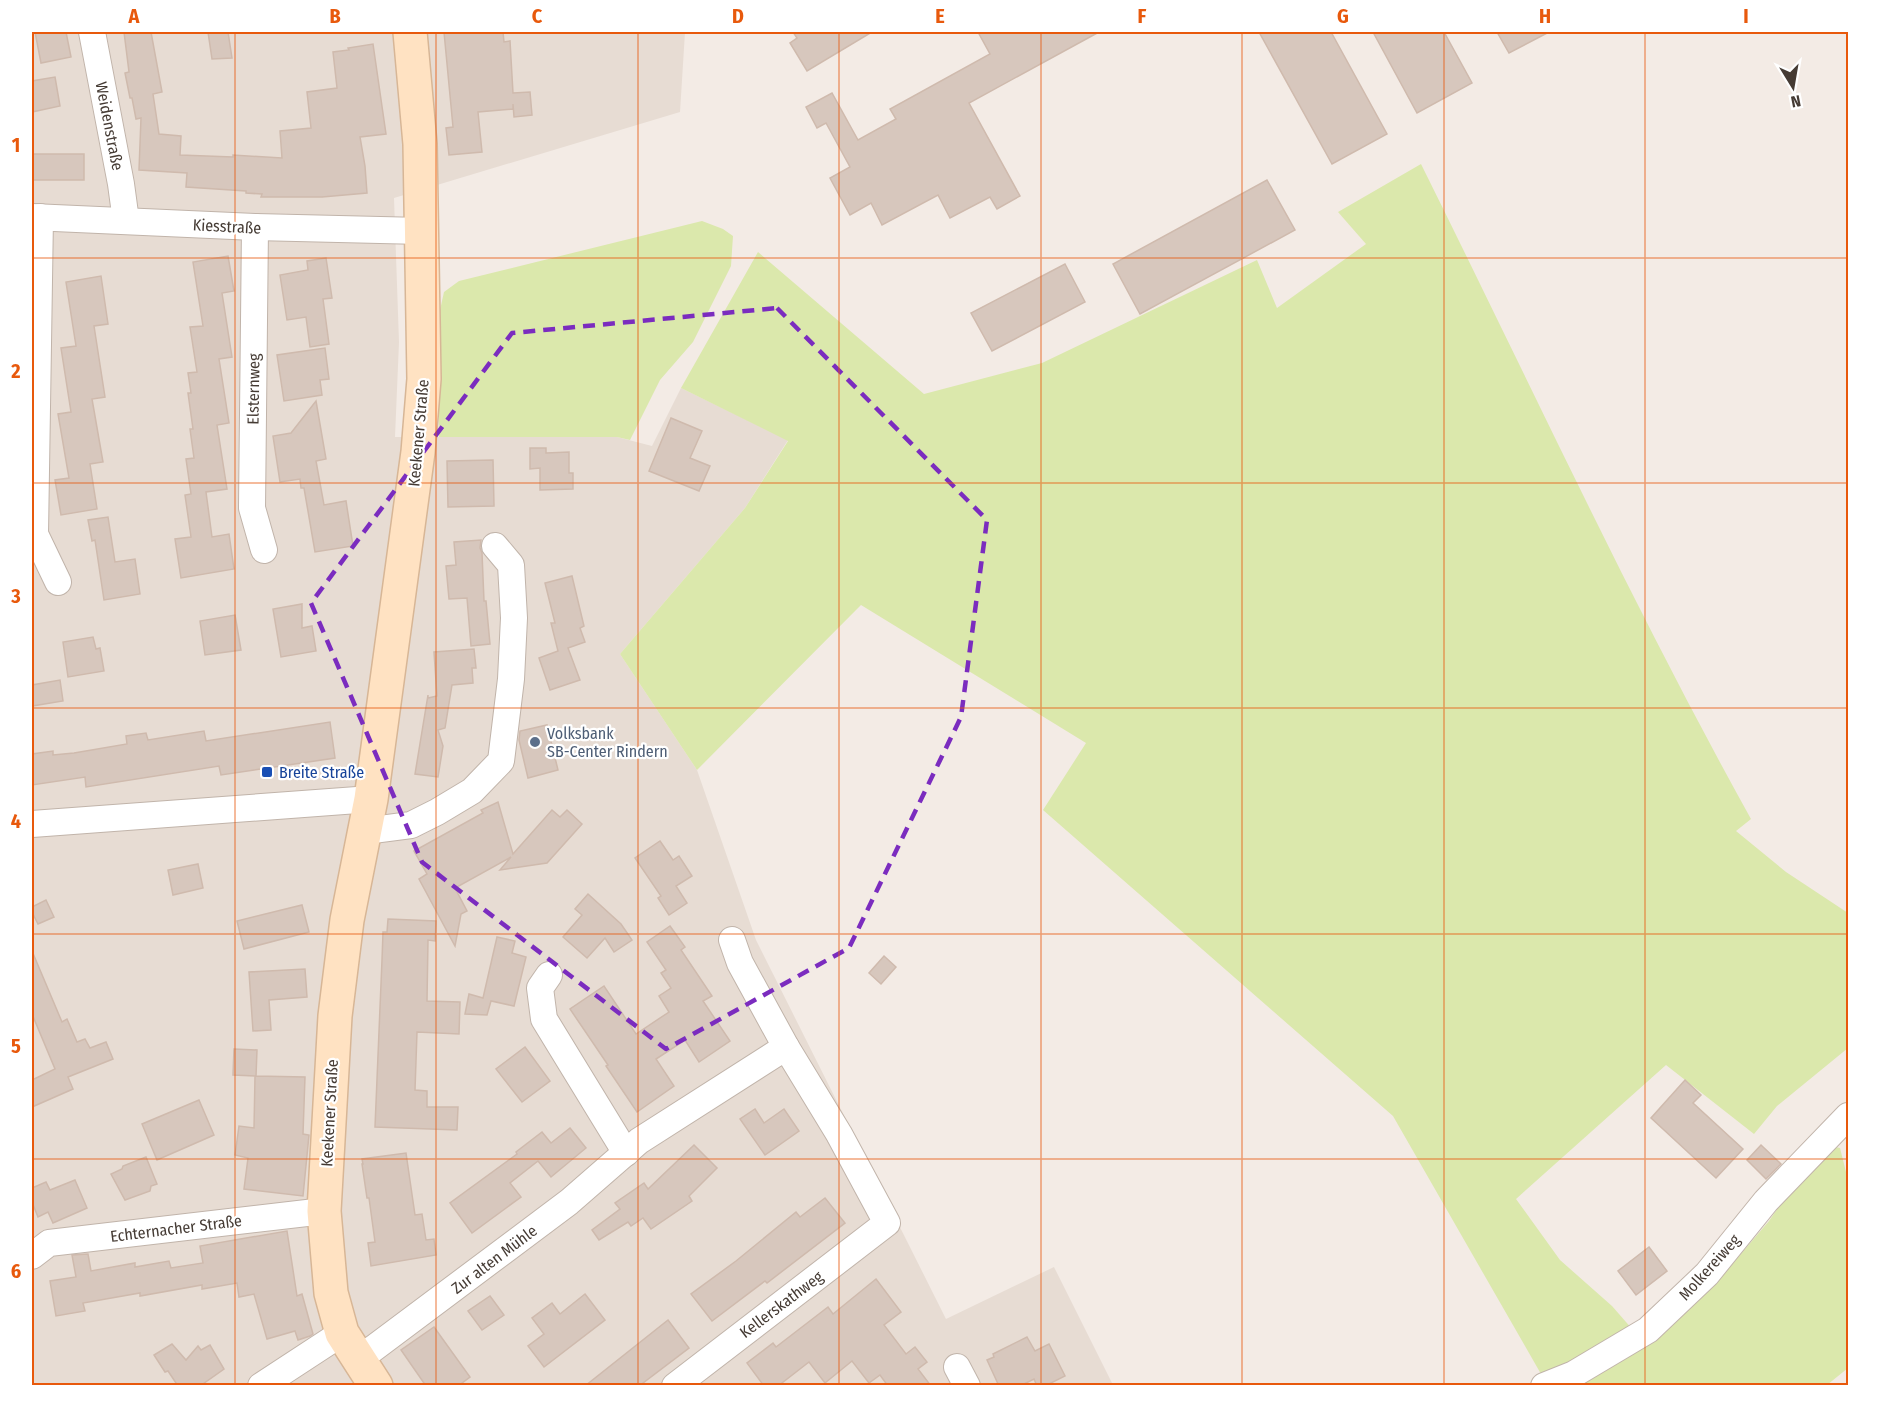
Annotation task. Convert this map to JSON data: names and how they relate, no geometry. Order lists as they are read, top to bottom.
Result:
{
  "streets": {
    "main road": ["Keekener Straße"],
    "street": [
      "Weidenstraße",
      "Kiesstraße",
      "Elsternweg",
      "Echternacher Straße",
      "Zur alten Mühle",
      "Molkereiweg",
      "Kellerskathweg"
    ]
  },
  "crossings": [
    ["Weidenstraße", "Kiesstraße"],
    ["Kiesstraße", "Elsternweg"],
    ["Kiesstraße", "Keekener Straße"],
    ["Keekener Straße", "Echternacher Straße"],
    ["Keekener Straße", "Zur alten Mühle"],
    ["Zur alten Mühle", "Kellerskathweg"]
  ],
  "places": {
    "other": ["Volksbank SB-Center Rindern"],
    "transit": ["Breite Straße"]
  },
  "north": "bottom",
  "grid": {
    "columns": [
      "A",
      "B",
      "C",
      "D",
      "E",
      "F",
      "G",
      "H",
      "I"
    ],
    "rows": [
      "1",
      "2",
      "3",
      "4",
      "5",
      "6"
    ]
  }
}
